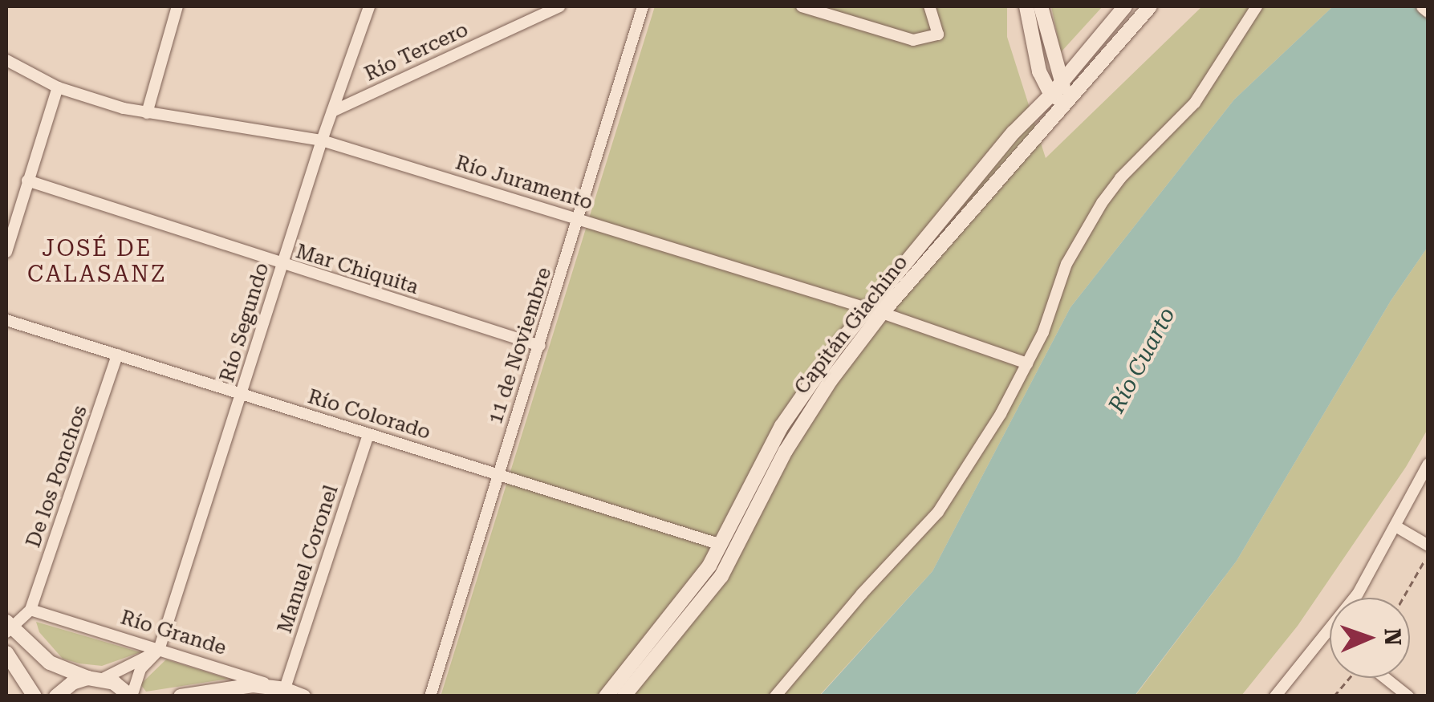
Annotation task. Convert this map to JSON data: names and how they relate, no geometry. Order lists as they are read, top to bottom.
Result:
{
  "streets": {
    "main road": ["Capitán Giachino", "Río Grande"],
    "street": [
      "Río Tercero",
      "Río Juramento",
      "Mar Chiquita",
      "Río Segundo",
      "11 de Noviembre",
      "Río Colorado",
      "De los Ponchos",
      "Manuel Coronel"
    ]
  },
  "crossings": [
    ["Río Tercero", "Río Segundo"],
    ["Río Juramento", "Río Segundo"],
    ["Río Juramento", "Capitán Giachino"],
    ["Río Juramento", "11 de Noviembre"],
    ["Mar Chiquita", "Río Segundo"],
    ["Mar Chiquita", "11 de Noviembre"],
    ["Río Segundo", "Río Colorado"],
    ["Río Segundo", "Río Grande"],
    ["Capitán Giachino", "Río Colorado"],
    ["11 de Noviembre", "Río Colorado"],
    ["Río Colorado", "De los Ponchos"],
    ["Río Colorado", "Manuel Coronel"],
    ["De los Ponchos", "Río Grande"],
    ["Manuel Coronel", "Río Grande"]
  ],
  "districts": ["JOSÉ DE CALASANZ"],
  "water": ["Río Cuarto"],
  "north": "right"
}
